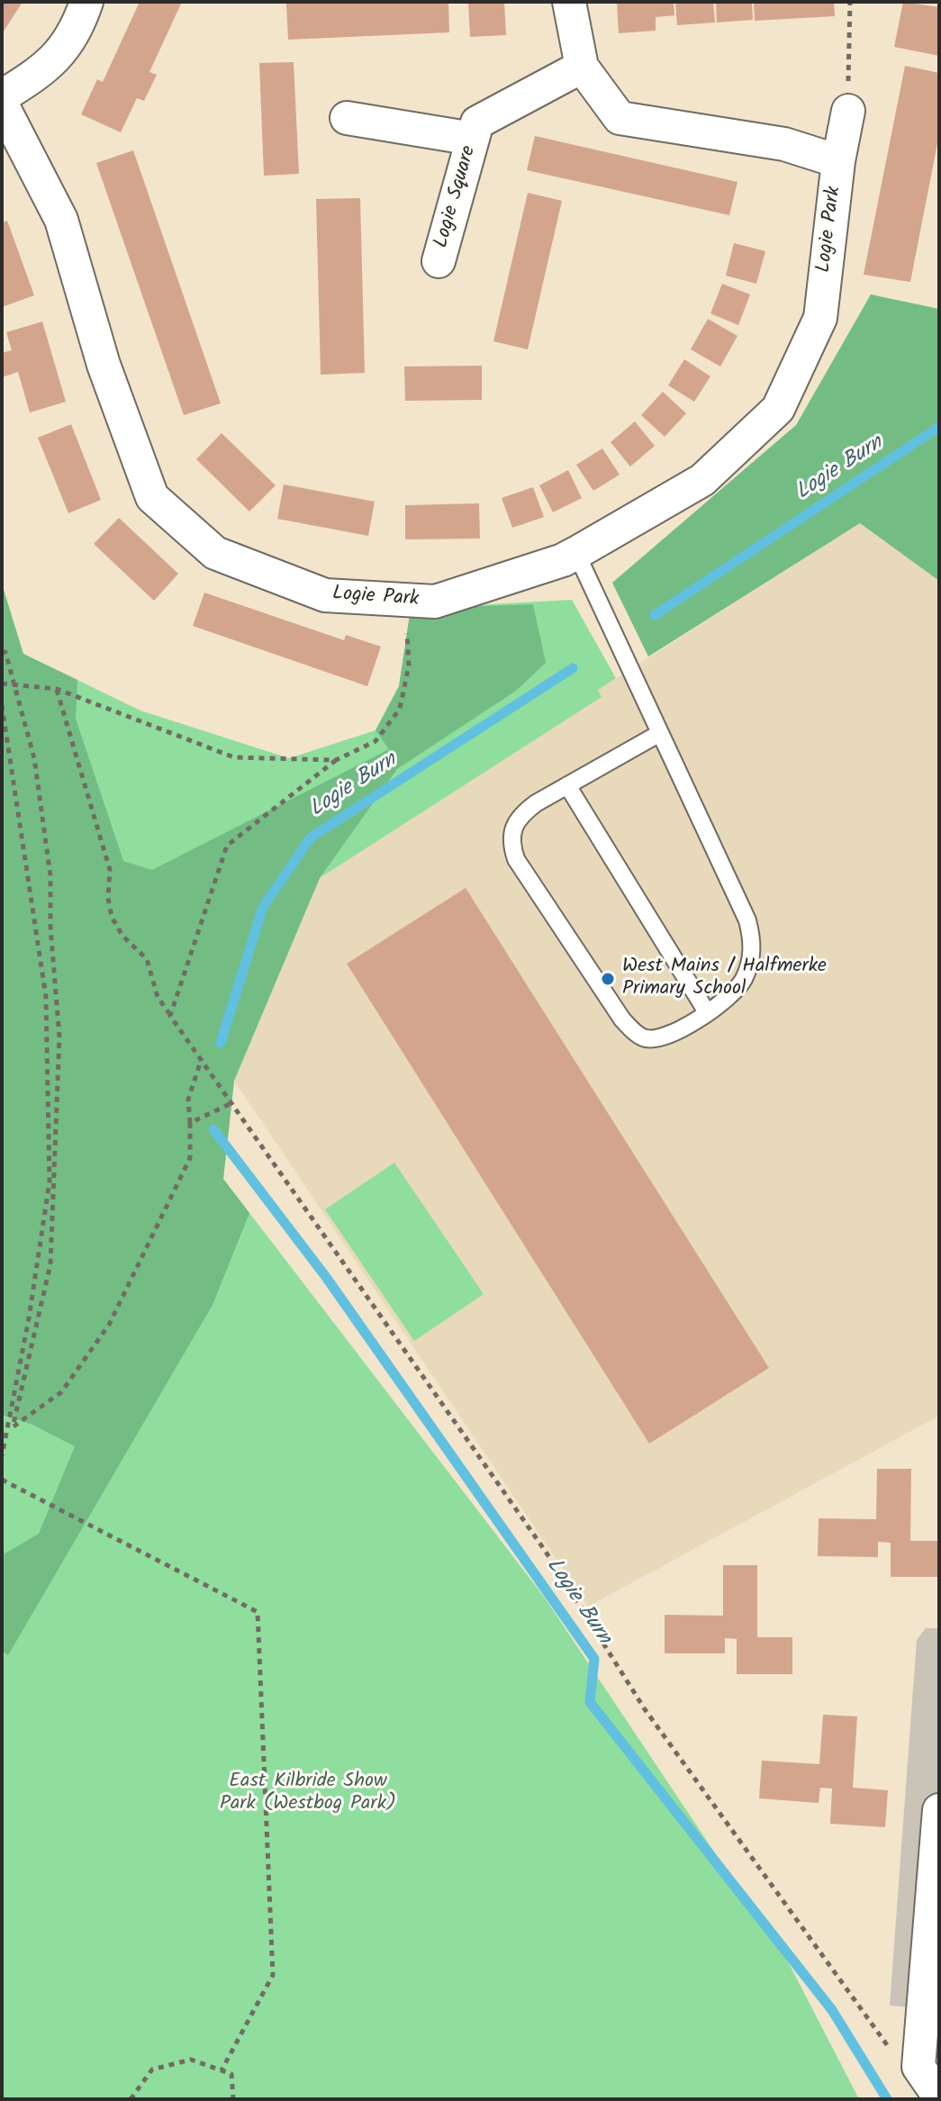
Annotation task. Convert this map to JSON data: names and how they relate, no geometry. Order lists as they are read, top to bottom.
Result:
{
  "streets": {
    "street": ["Logie Square", "Logie Park"]
  },
  "crossings": [
    ["Logie Square", "Logie Park"]
  ],
  "water": ["Logie Burn"],
  "parks": ["East Kilbride Show Park (Westbog Park)"],
  "places": ["West Mains / Halfmerke Primary School"]
}
